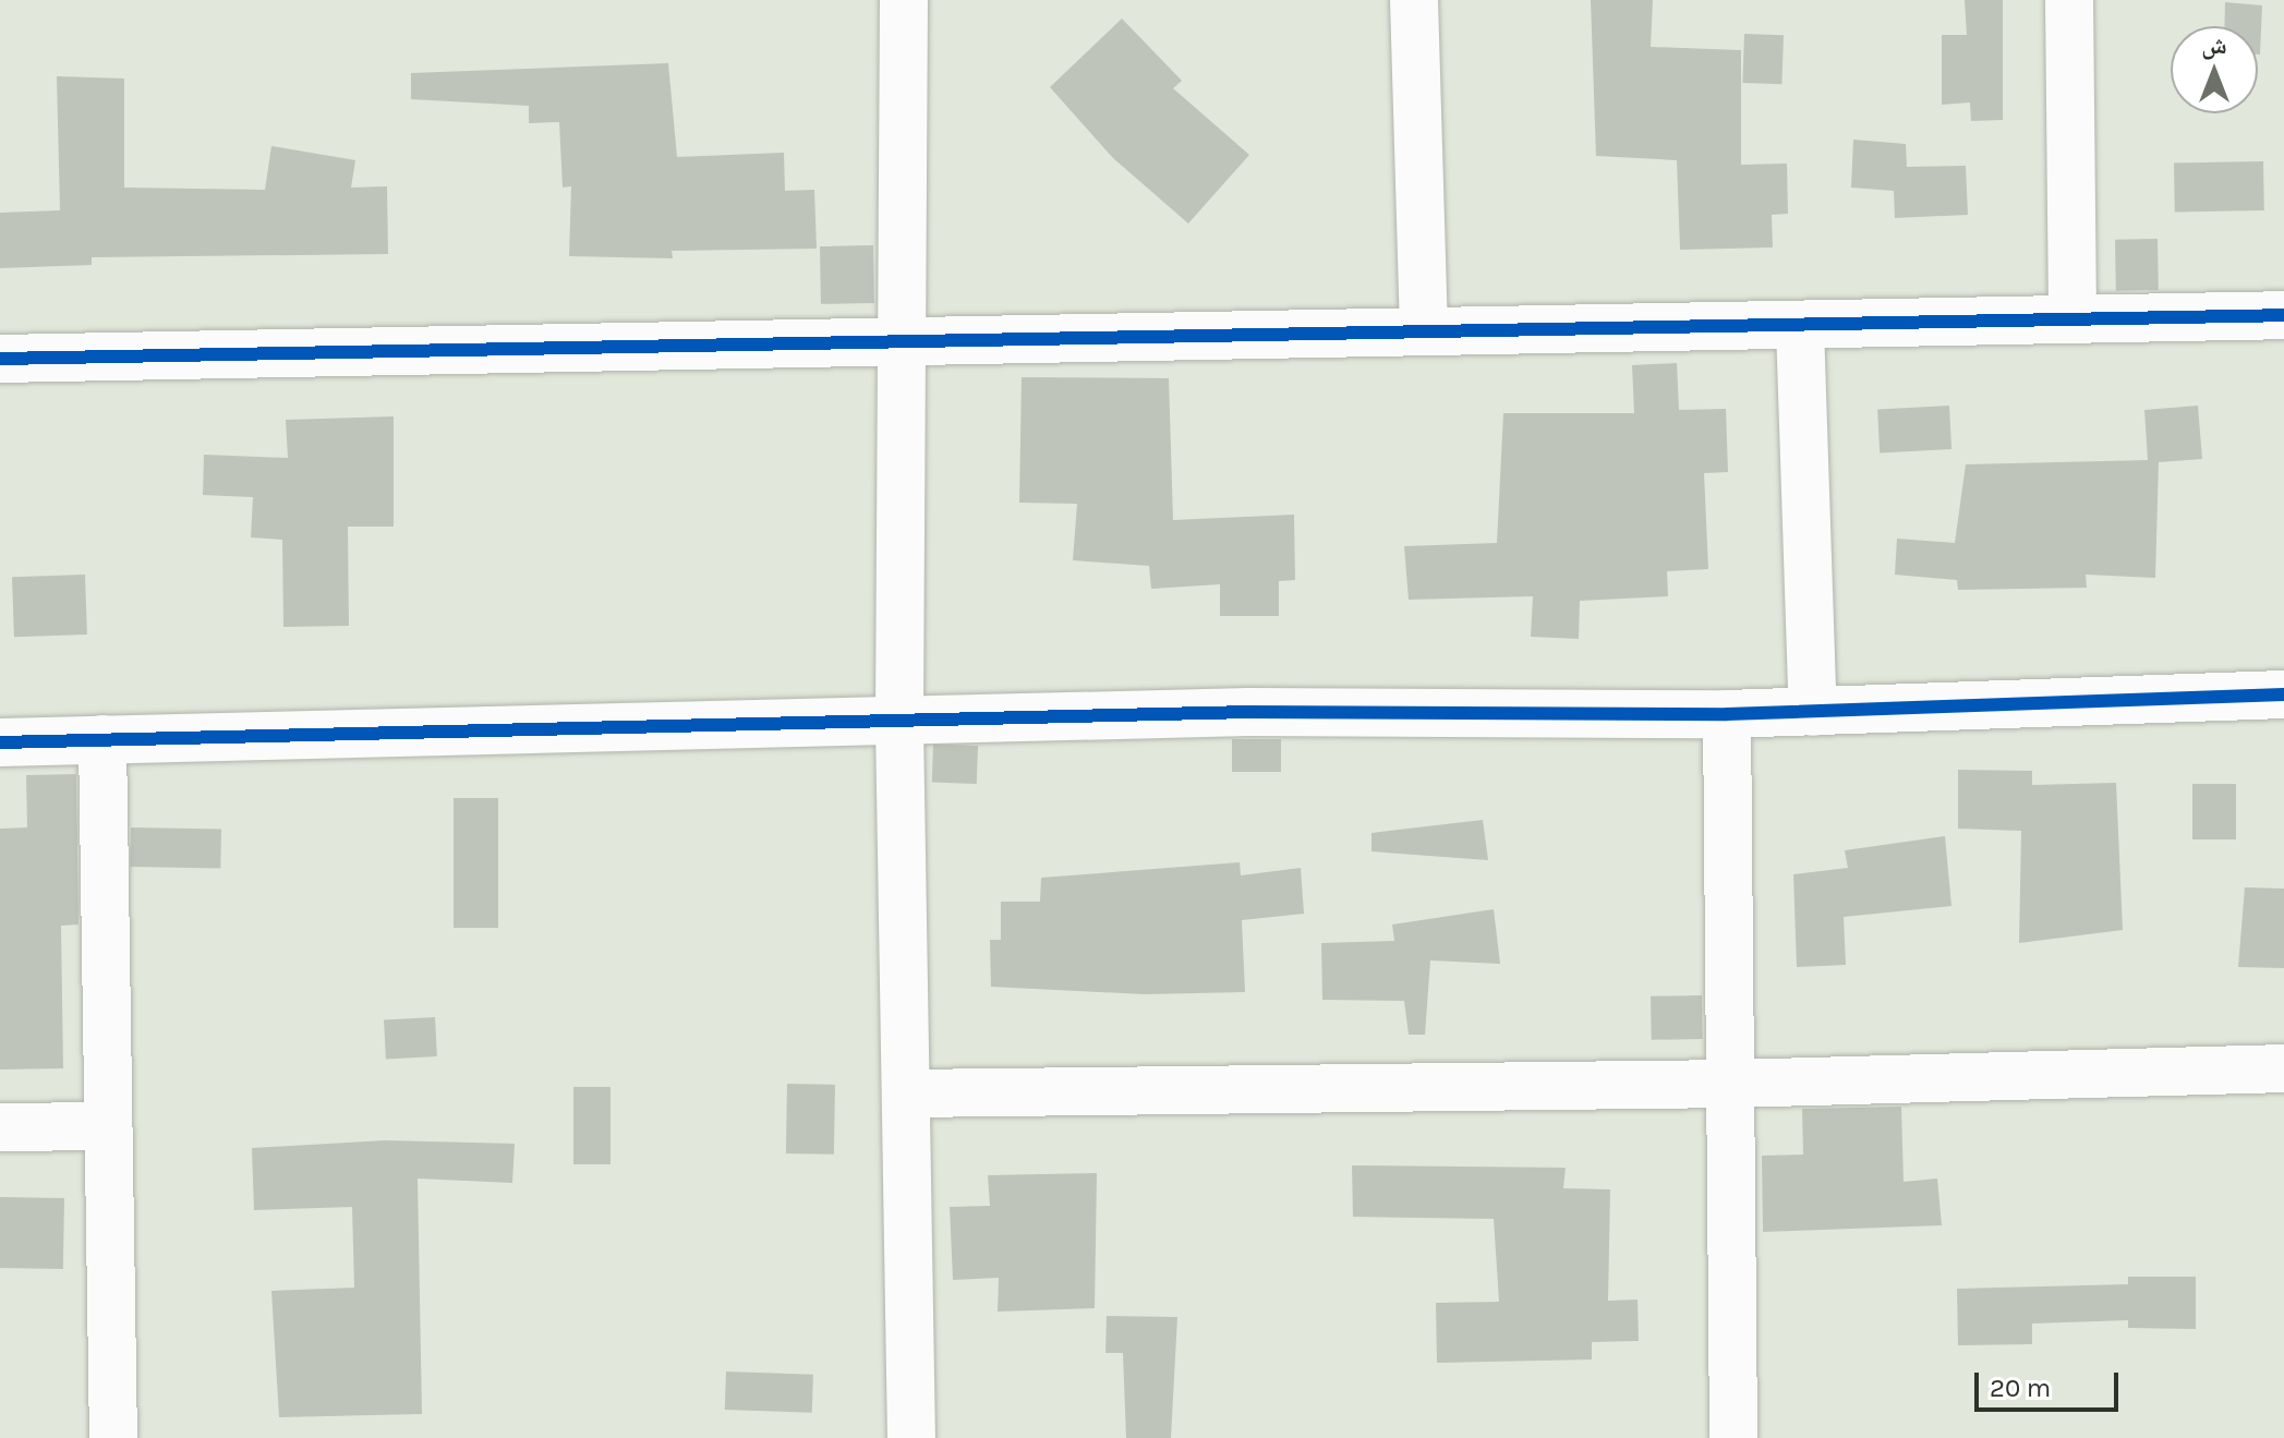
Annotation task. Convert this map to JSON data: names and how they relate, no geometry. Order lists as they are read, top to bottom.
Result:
{
  "scale_bar": "20 m",
  "north": "top"
}
